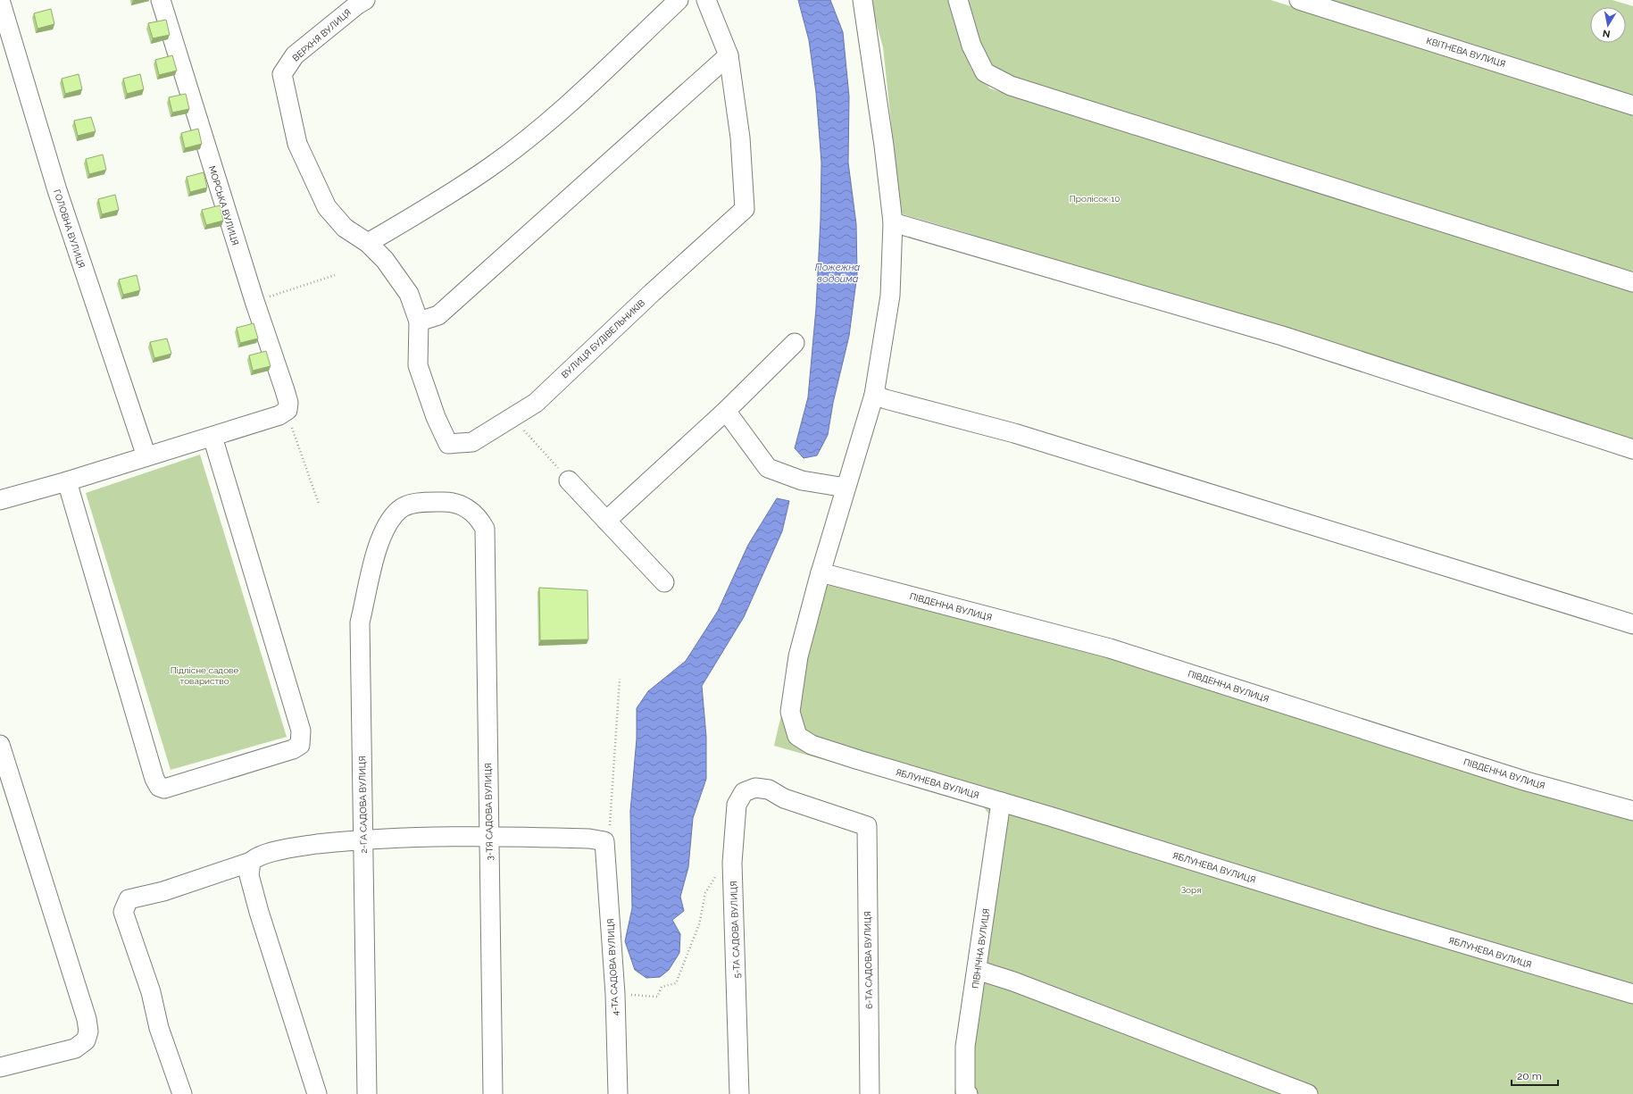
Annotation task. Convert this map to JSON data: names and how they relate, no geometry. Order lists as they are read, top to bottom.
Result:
{
  "streets": {
    "street": [
      "ВЕРХНЯ ВУЛИЦЯ",
      "КВІТНЕВА ВУЛИЦЯ",
      "МОРСЬКА ВУЛИЦЯ",
      "ГОЛОВНА ВУЛИЦЯ",
      "ВУЛИЦЯ БУДІВЕЛЬНИКІВ",
      "ПІВДЕННА ВУЛИЦЯ",
      "ЯБЛУНЕВА ВУЛИЦЯ",
      "2-ГА САДОВА ВУЛИЦЯ",
      "3-ТЯ САДОВА ВУЛИЦЯ",
      "5-ТА САДОВА ВУЛИЦЯ",
      "ПІВНІЧНА ВУЛИЦЯ",
      "6-ТА САДОВА ВУЛИЦЯ",
      "4-ТА САДОВА ВУЛИЦЯ"
    ]
  },
  "crossings": [
    ["ПІВДЕННА ВУЛИЦЯ", "ЯБЛУНЕВА ВУЛИЦЯ"],
    ["ЯБЛУНЕВА ВУЛИЦЯ", "ПІВНІЧНА ВУЛИЦЯ"],
    ["2-ГА САДОВА ВУЛИЦЯ", "3-ТЯ САДОВА ВУЛИЦЯ"],
    ["5-ТА САДОВА ВУЛИЦЯ", "6-ТА САДОВА ВУЛИЦЯ"]
  ],
  "water": ["Пожежна водойма"],
  "parks": ["Пролісок 10", "Підлісне садове товариство", "Зоря"],
  "scale_bar": "20 m",
  "north": "bottom"
}
